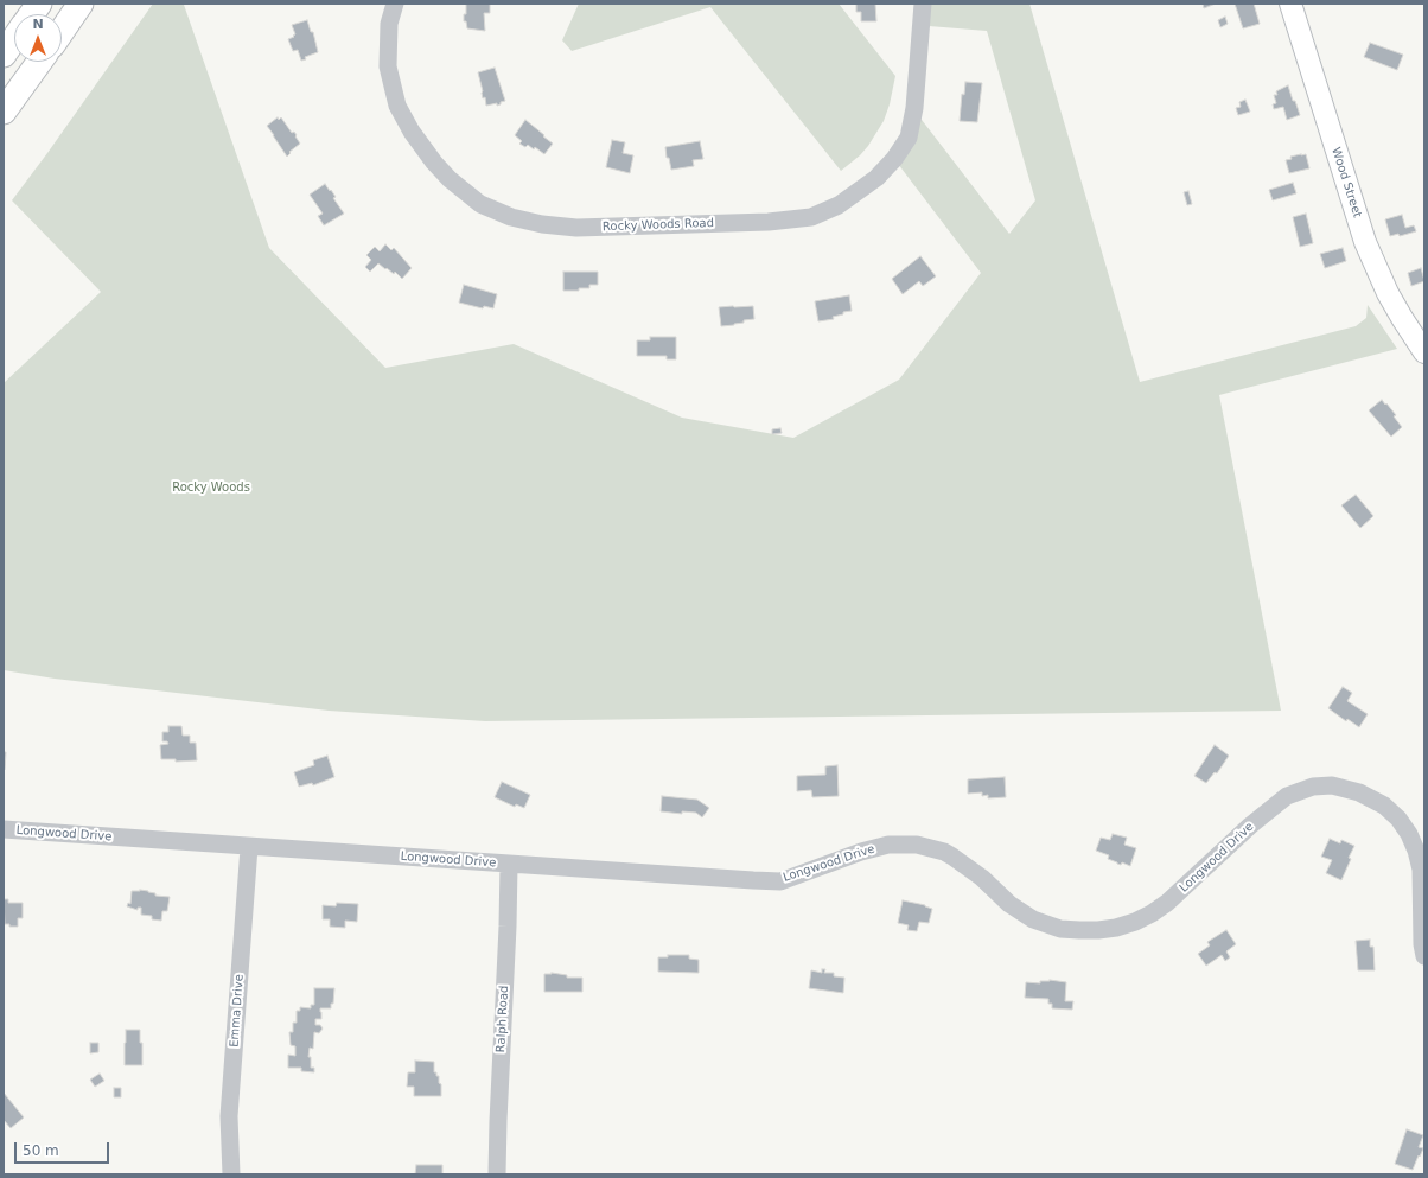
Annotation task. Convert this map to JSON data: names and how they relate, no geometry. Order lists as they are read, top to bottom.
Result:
{
  "streets": {
    "main road": ["Wood Street"],
    "street": [
      "Rocky Woods Road",
      "Longwood Drive",
      "Emma Drive",
      "Ralph Road"
    ]
  },
  "crossings": [
    ["Longwood Drive", "Emma Drive"],
    ["Longwood Drive", "Ralph Road"]
  ],
  "parks": ["Rocky Woods"],
  "scale_bar": "50 m",
  "north": "top"
}
